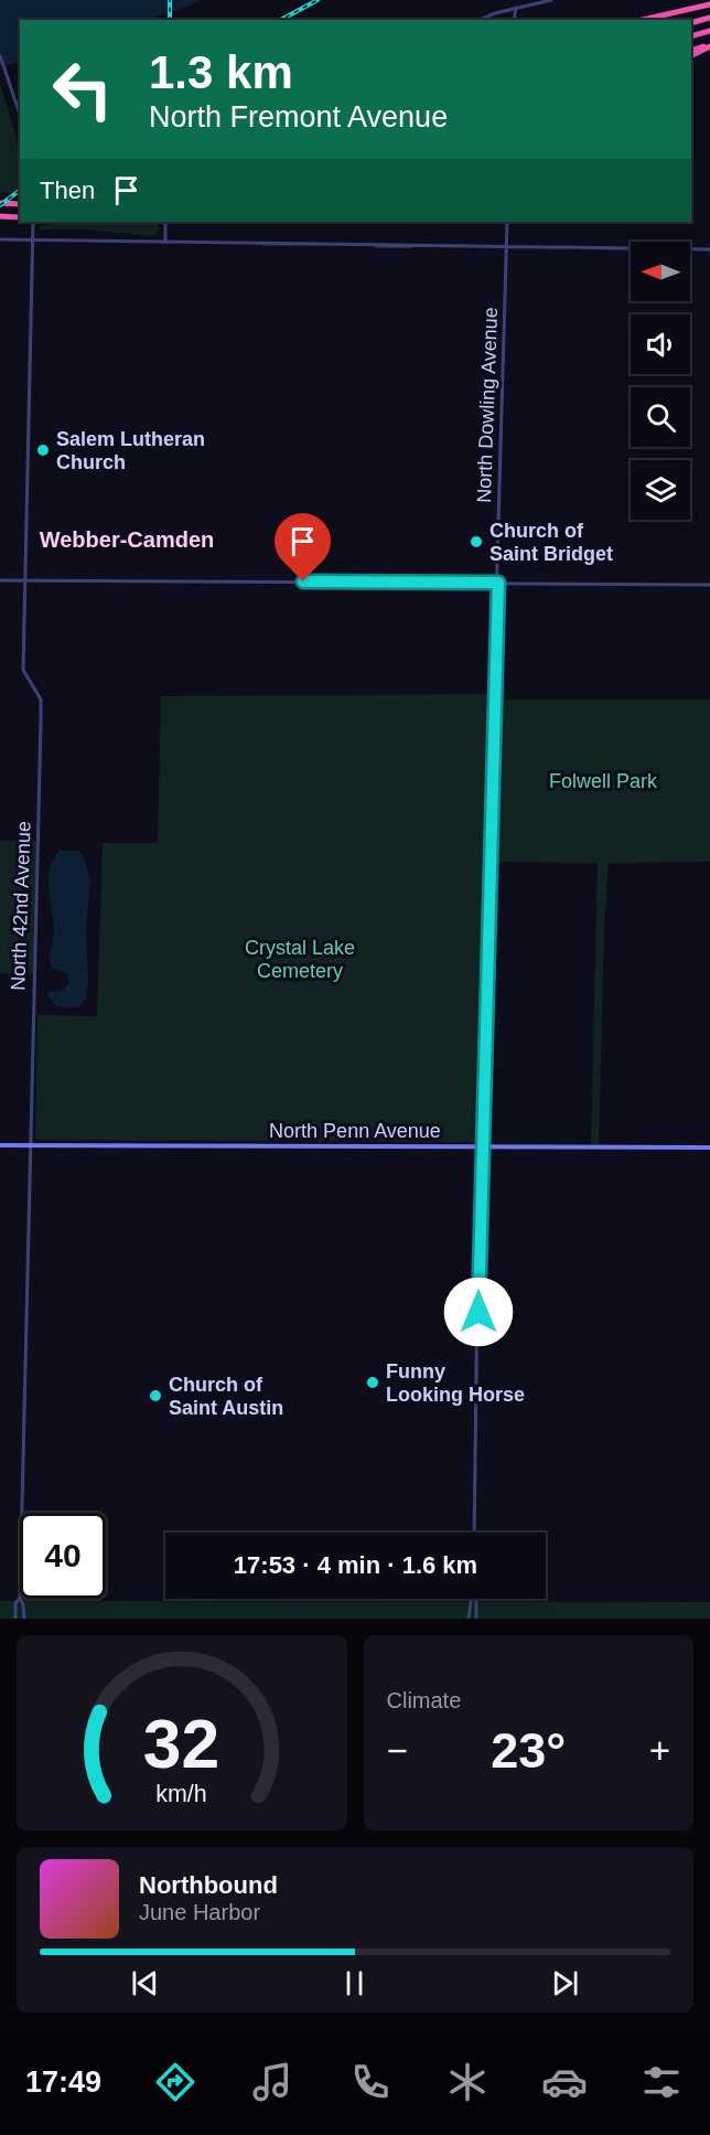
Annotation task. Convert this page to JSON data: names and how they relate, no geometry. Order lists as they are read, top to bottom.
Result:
{
  "streets": {
    "main road": ["North Penn Avenue"],
    "street": ["North Dowling Avenue", "North 42nd Avenue"]
  },
  "crossings": [
    ["North Dowling Avenue", "North Penn Avenue"],
    ["North 42nd Avenue", "North Penn Avenue"]
  ],
  "districts": ["Webber-Camden"],
  "parks": ["Folwell Park", "Crystal Lake Cemetery"],
  "places": [
    "Salem Lutheran Church",
    "Church of Saint Bridget",
    "Funny Looking Horse",
    "Church of Saint Austin"
  ],
  "north": "left",
  "page": {
    "turn": ["1.3 km", "North Fremont Avenue"],
    "then": "Then",
    "limit": "40",
    "trip": "17:53 · 4 min · 1.6 km",
    "tile": "Climate",
    "heat": ["−", "23°", "+"],
    "song": ["Northbound", "June Harbor"],
    "tabs": "17:49",
    "gauge": ["32", "km/h"]
  }
}
